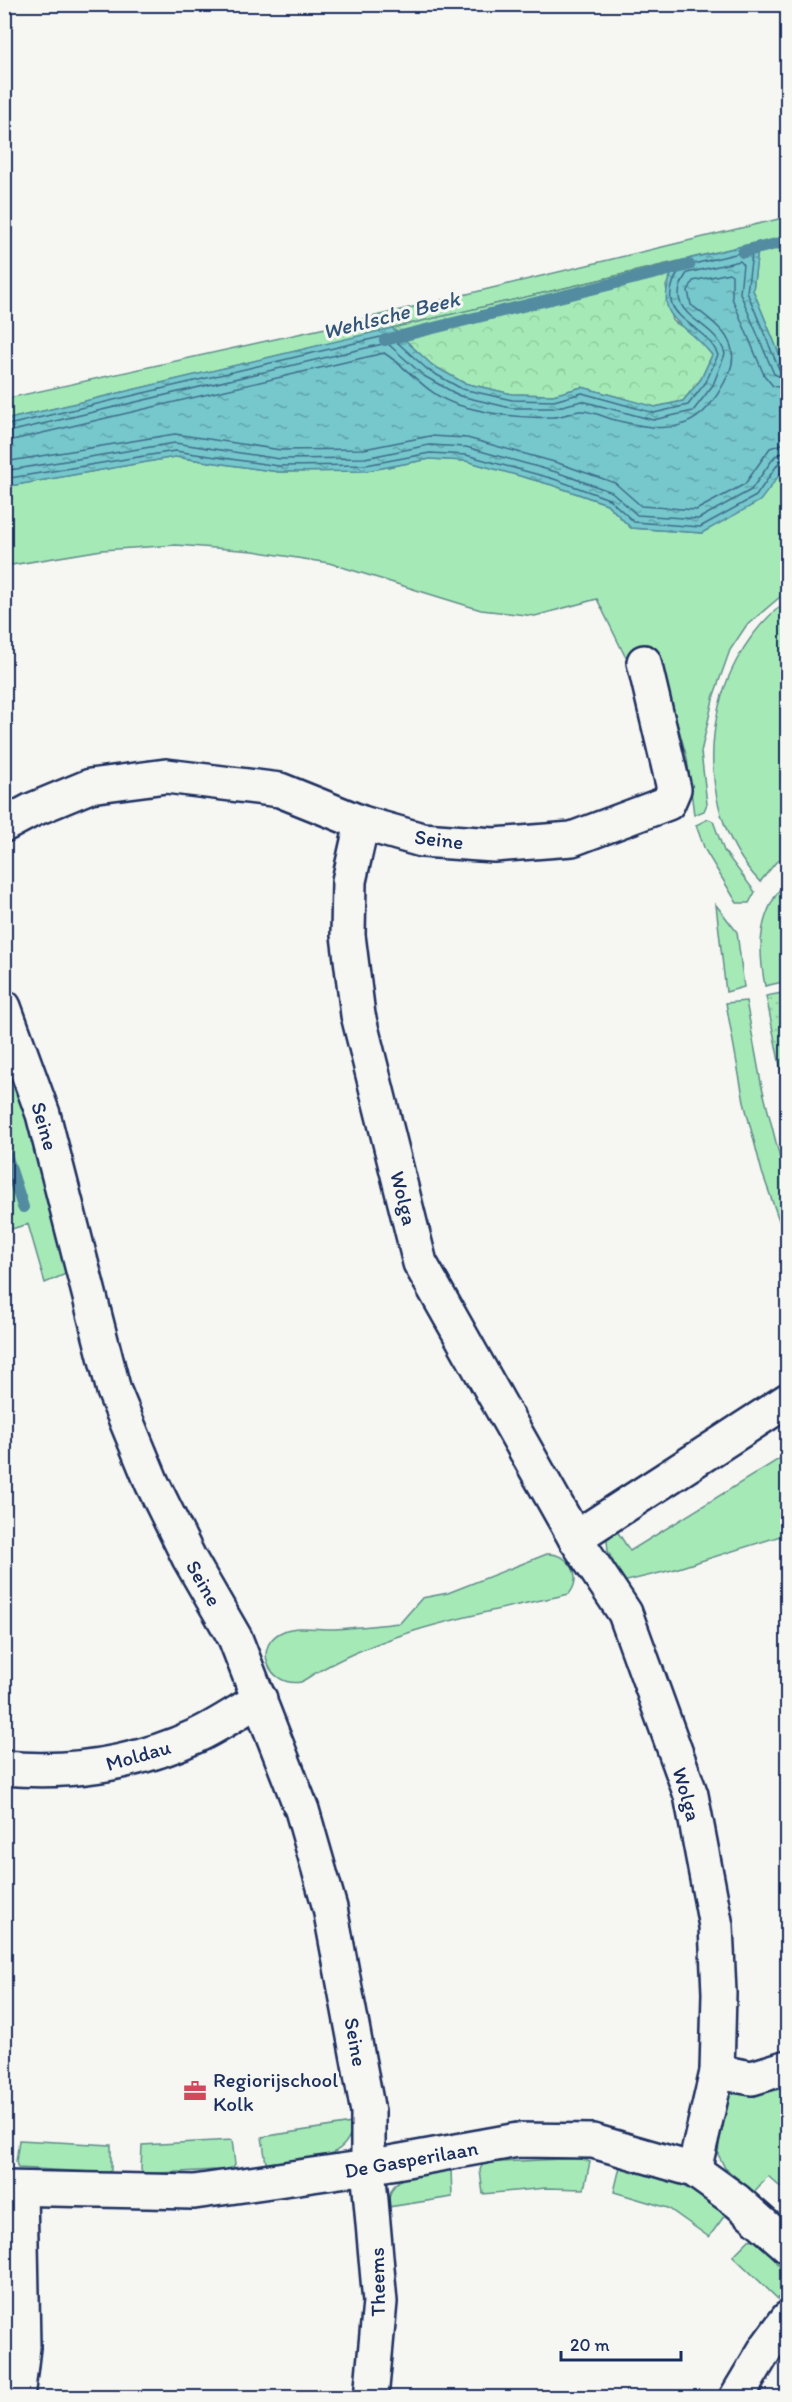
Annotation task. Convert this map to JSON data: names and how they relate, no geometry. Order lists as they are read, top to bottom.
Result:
{
  "streets": {
    "street": [
      "Seine",
      "Wolga",
      "Moldau",
      "De Gasperilaan",
      "Theems"
    ]
  },
  "crossings": [
    ["Seine", "Wolga"],
    ["Seine", "Moldau"],
    ["Seine", "De Gasperilaan"],
    ["Seine", "Theems"],
    ["Wolga", "De Gasperilaan"],
    ["De Gasperilaan", "Theems"]
  ],
  "water": ["Wehlsche Beek"],
  "places": {
    "office": ["Regiorijschool Kolk"]
  },
  "scale_bar": "20 m"
}
